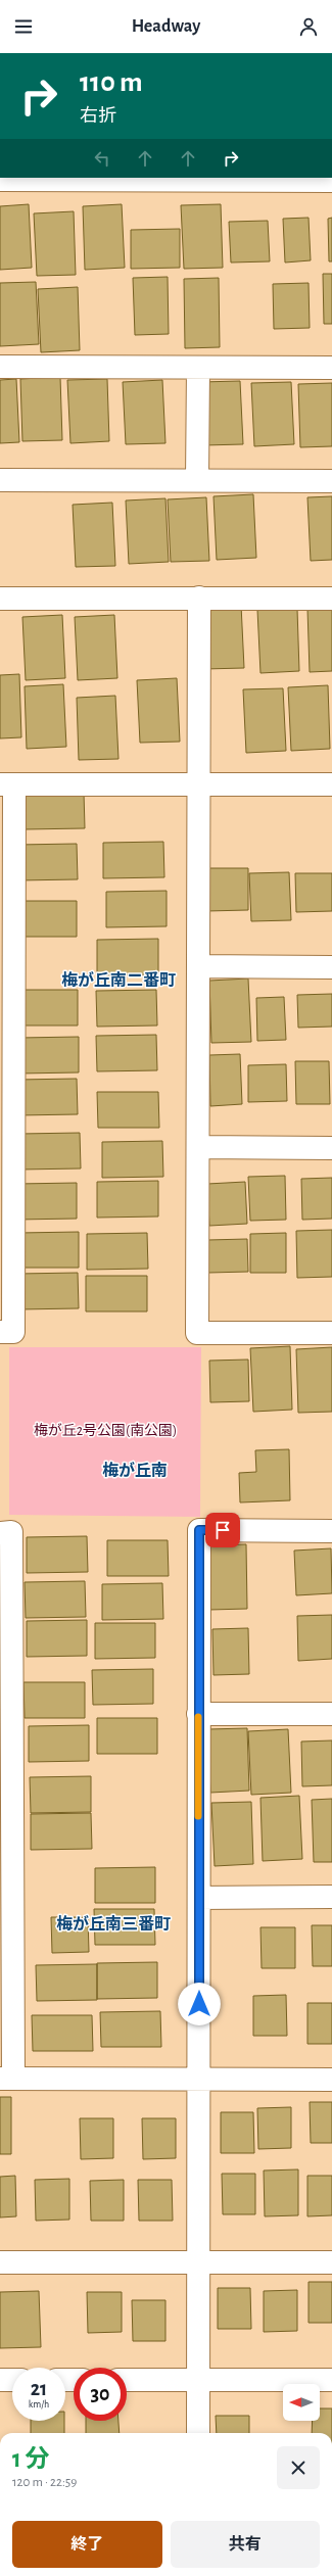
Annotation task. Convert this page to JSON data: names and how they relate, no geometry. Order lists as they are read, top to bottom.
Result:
{
  "districts": ["梅が丘南二番町", "梅が丘南", "梅が丘南三番町"],
  "parks": ["梅が丘2号公園(南公園)"],
  "north": "left",
  "page": {
    "header": "Headway",
    "turn": ["110 m", "右折"],
    "speed": "21 km/h",
    "limit": "30",
    "heading": ["1 分", "120 m · 22:59"],
    "buttons": ["終了", "共有"]
  }
}
